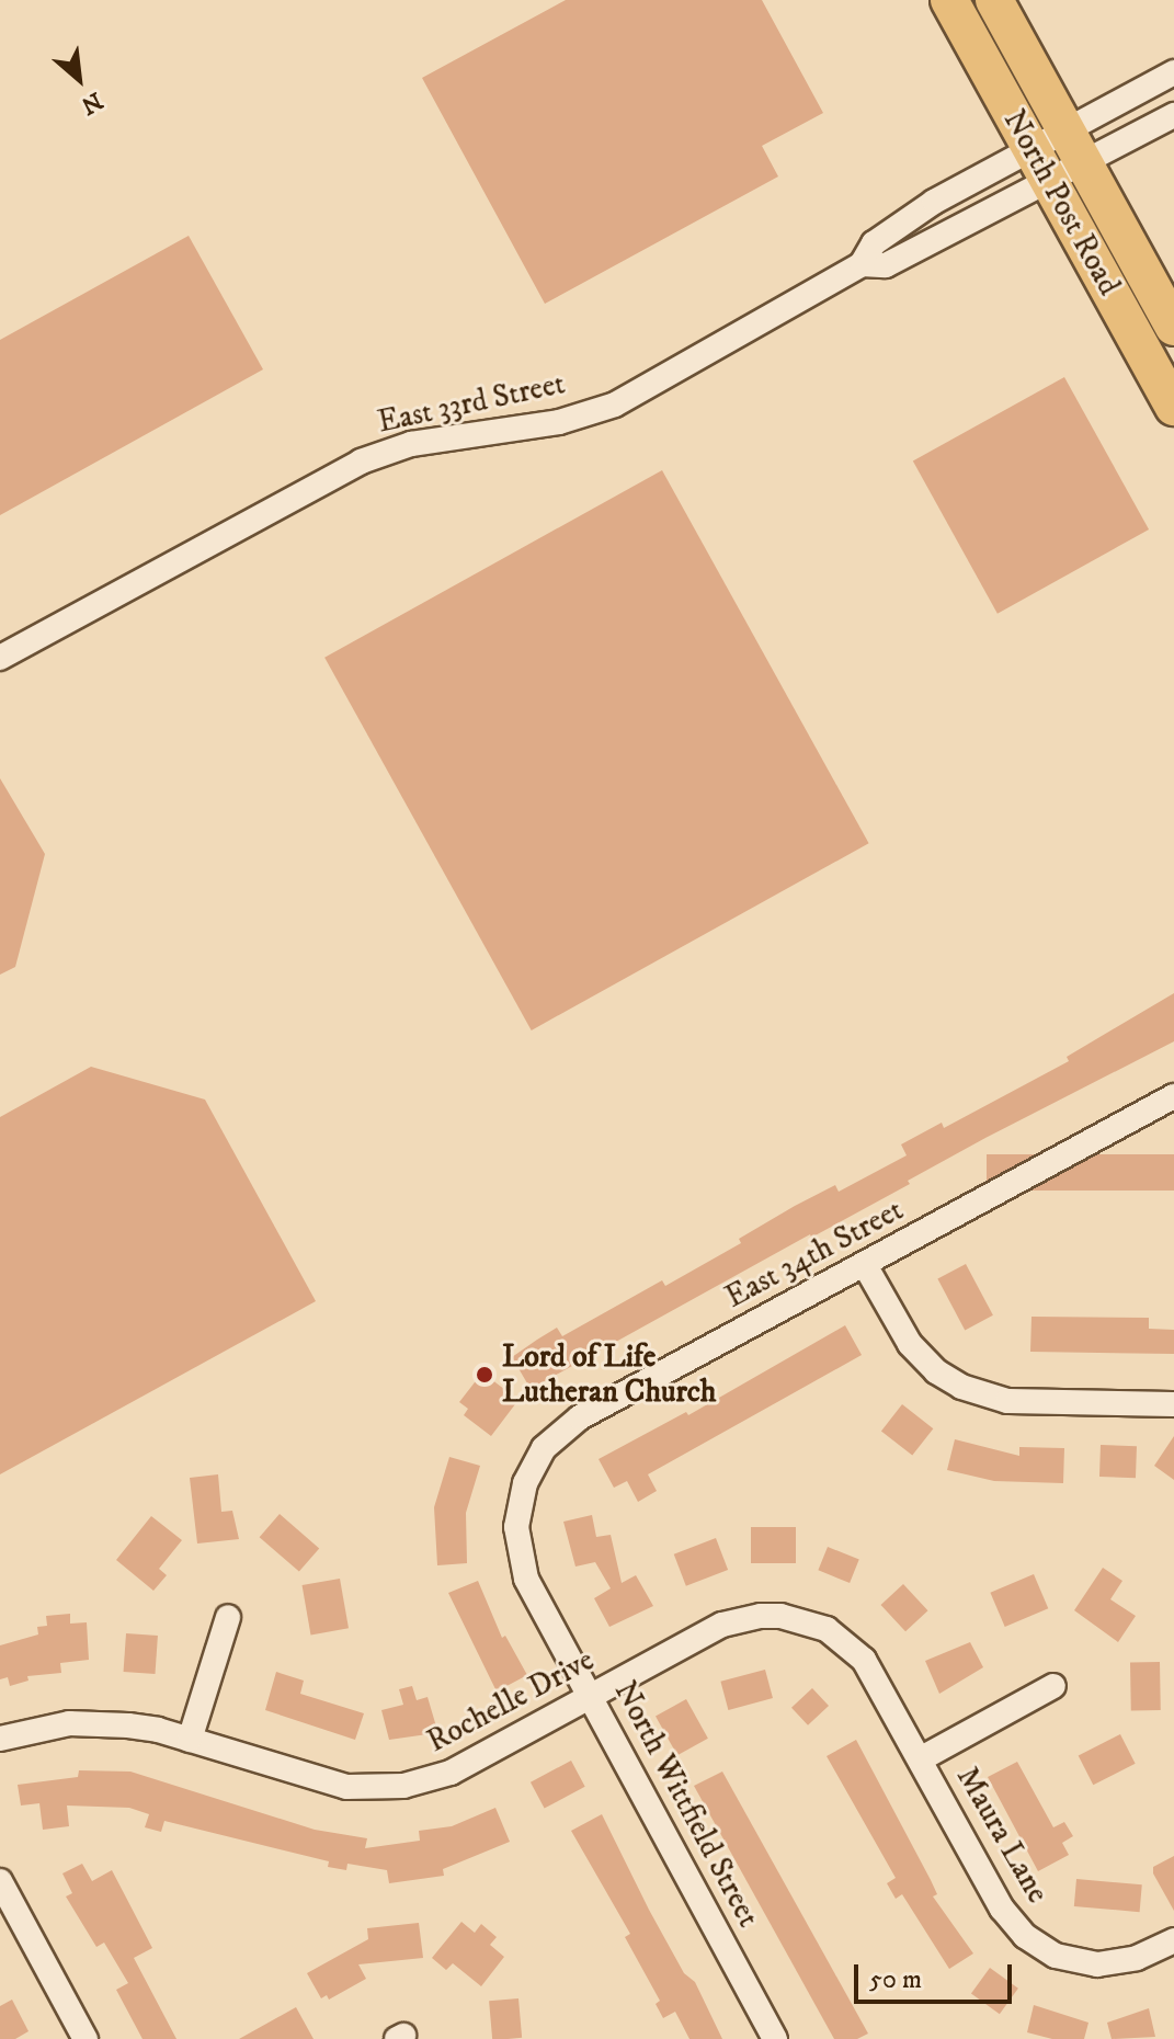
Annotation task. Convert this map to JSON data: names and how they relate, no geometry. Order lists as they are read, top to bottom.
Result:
{
  "streets": {
    "main road": ["North Post Road"],
    "street": [
      "East 33rd Street",
      "East 34th Street",
      "Rochelle Drive",
      "North Wittfield Street",
      "Maura Lane"
    ]
  },
  "crossings": [
    ["North Post Road", "East 33rd Street"],
    ["East 34th Street", "North Wittfield Street"],
    ["Rochelle Drive", "North Wittfield Street"],
    ["Rochelle Drive", "Maura Lane"]
  ],
  "places": ["Lord of Life Lutheran Church"],
  "scale_bar": "50 m",
  "north": "bottom right"
}
